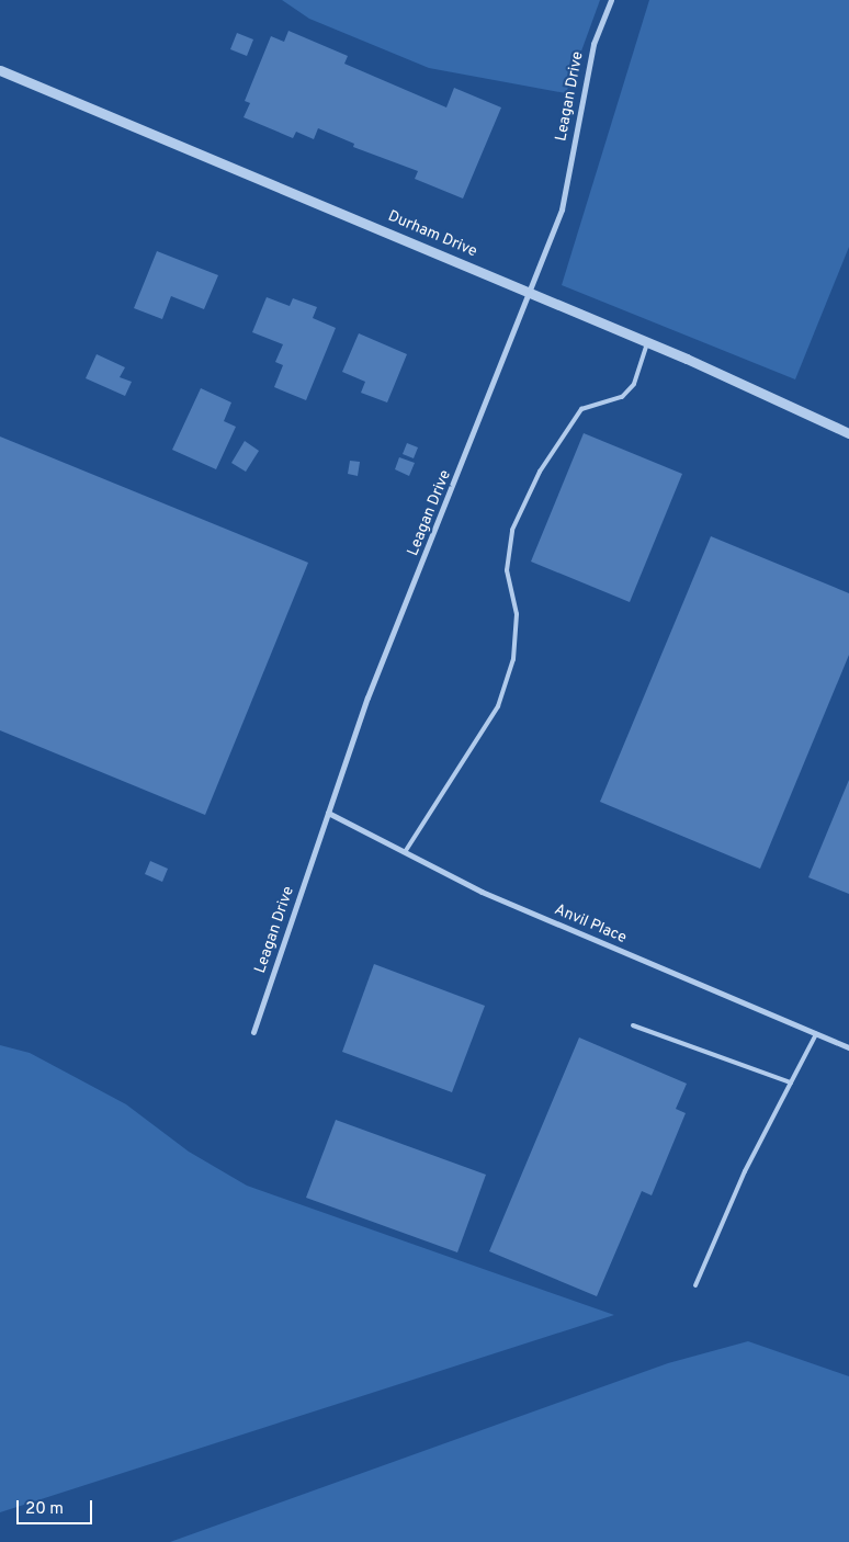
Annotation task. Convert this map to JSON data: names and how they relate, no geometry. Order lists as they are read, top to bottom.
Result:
{
  "streets": {
    "street": ["Leagan Drive", "Durham Drive", "Anvil Place"]
  },
  "crossings": [
    ["Leagan Drive", "Durham Drive"],
    ["Leagan Drive", "Anvil Place"]
  ],
  "scale_bar": "20 m"
}
